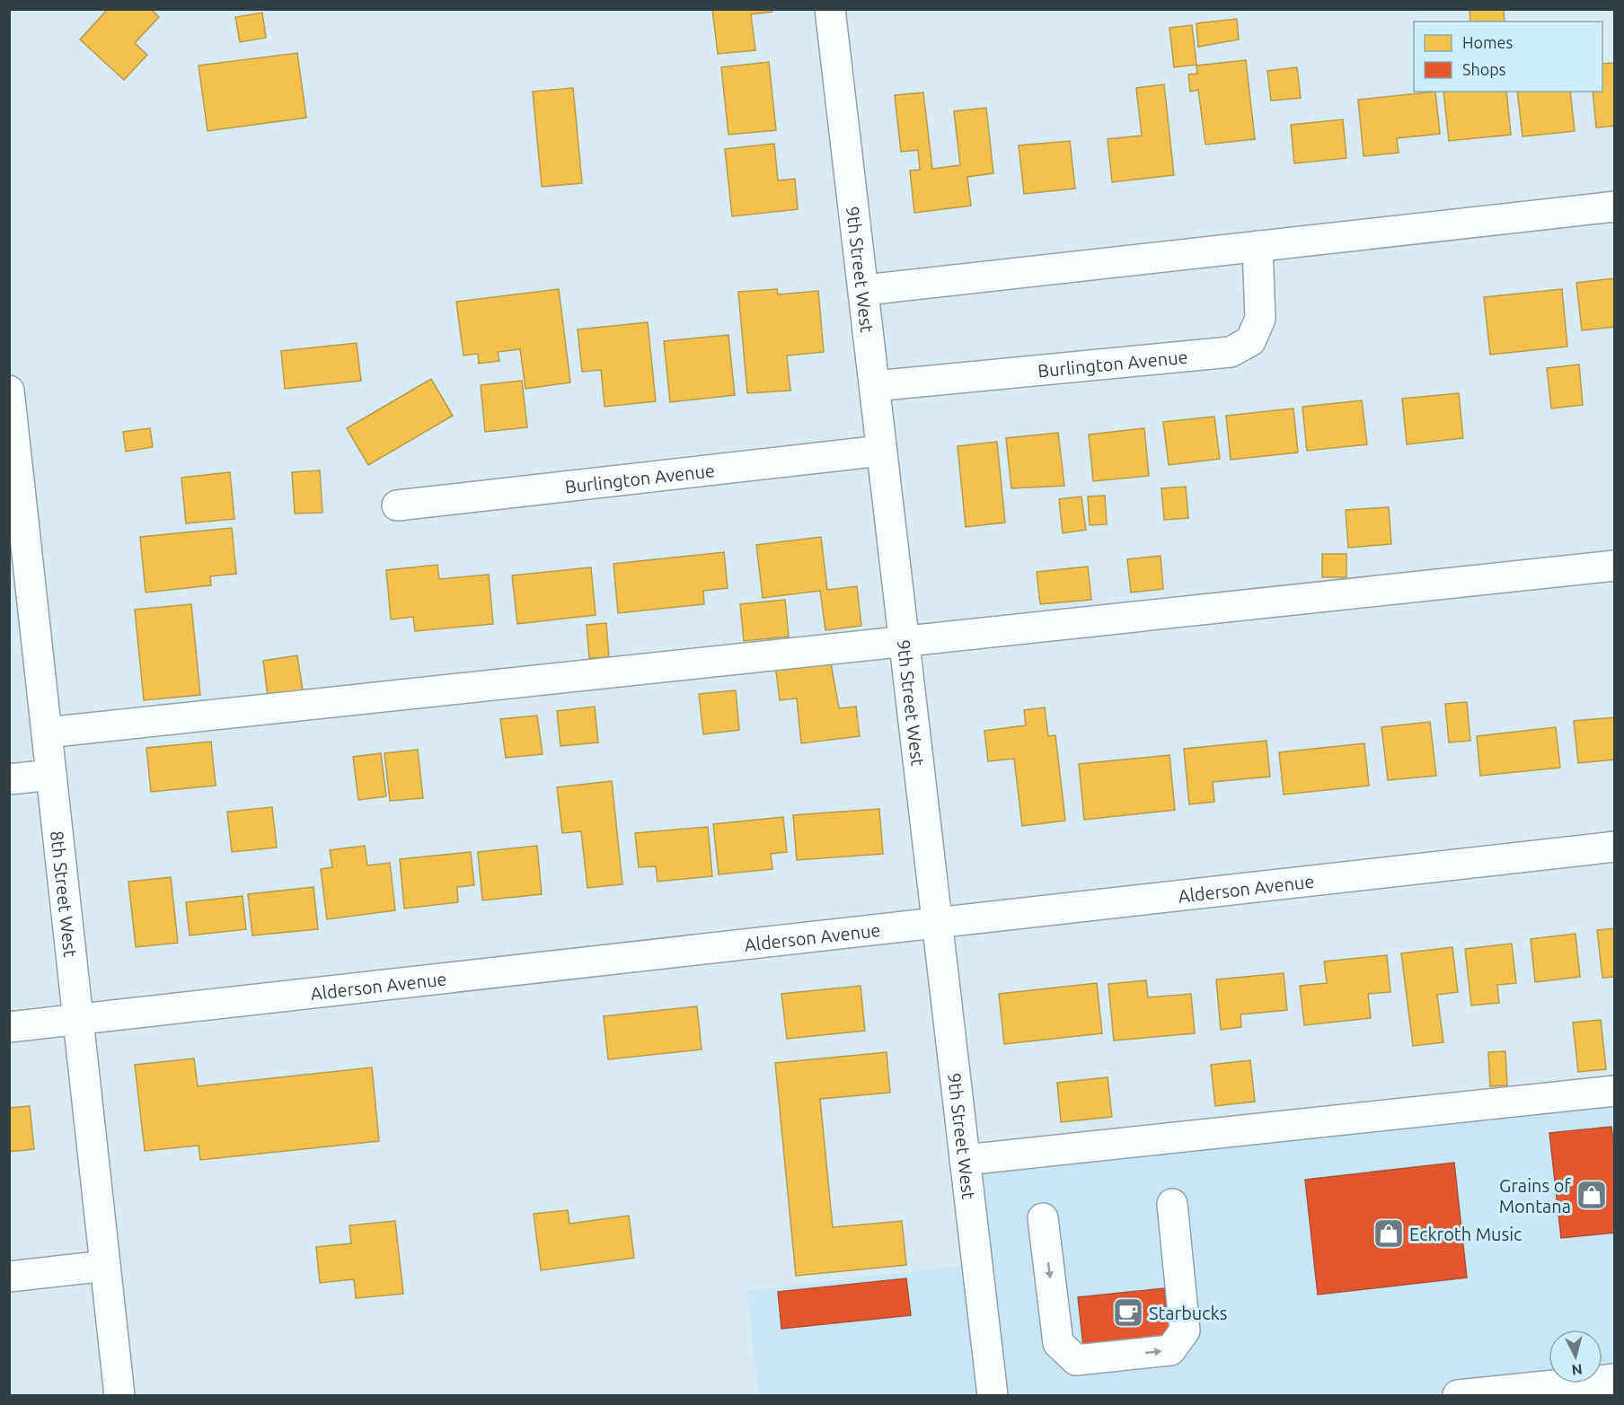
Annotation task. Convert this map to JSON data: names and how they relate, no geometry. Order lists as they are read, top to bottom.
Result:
{
  "streets": {
    "street": [
      "9th Street West",
      "Burlington Avenue",
      "Alderson Avenue",
      "8th Street West"
    ]
  },
  "crossings": [
    ["9th Street West", "Burlington Avenue"],
    ["9th Street West", "Alderson Avenue"],
    ["Alderson Avenue", "8th Street West"]
  ],
  "places": {
    "shop": ["Grains of Montana", "Eckroth Music"],
    "cafe": ["Starbucks"]
  },
  "legend": ["Homes", "Shops"],
  "north": "bottom"
}
